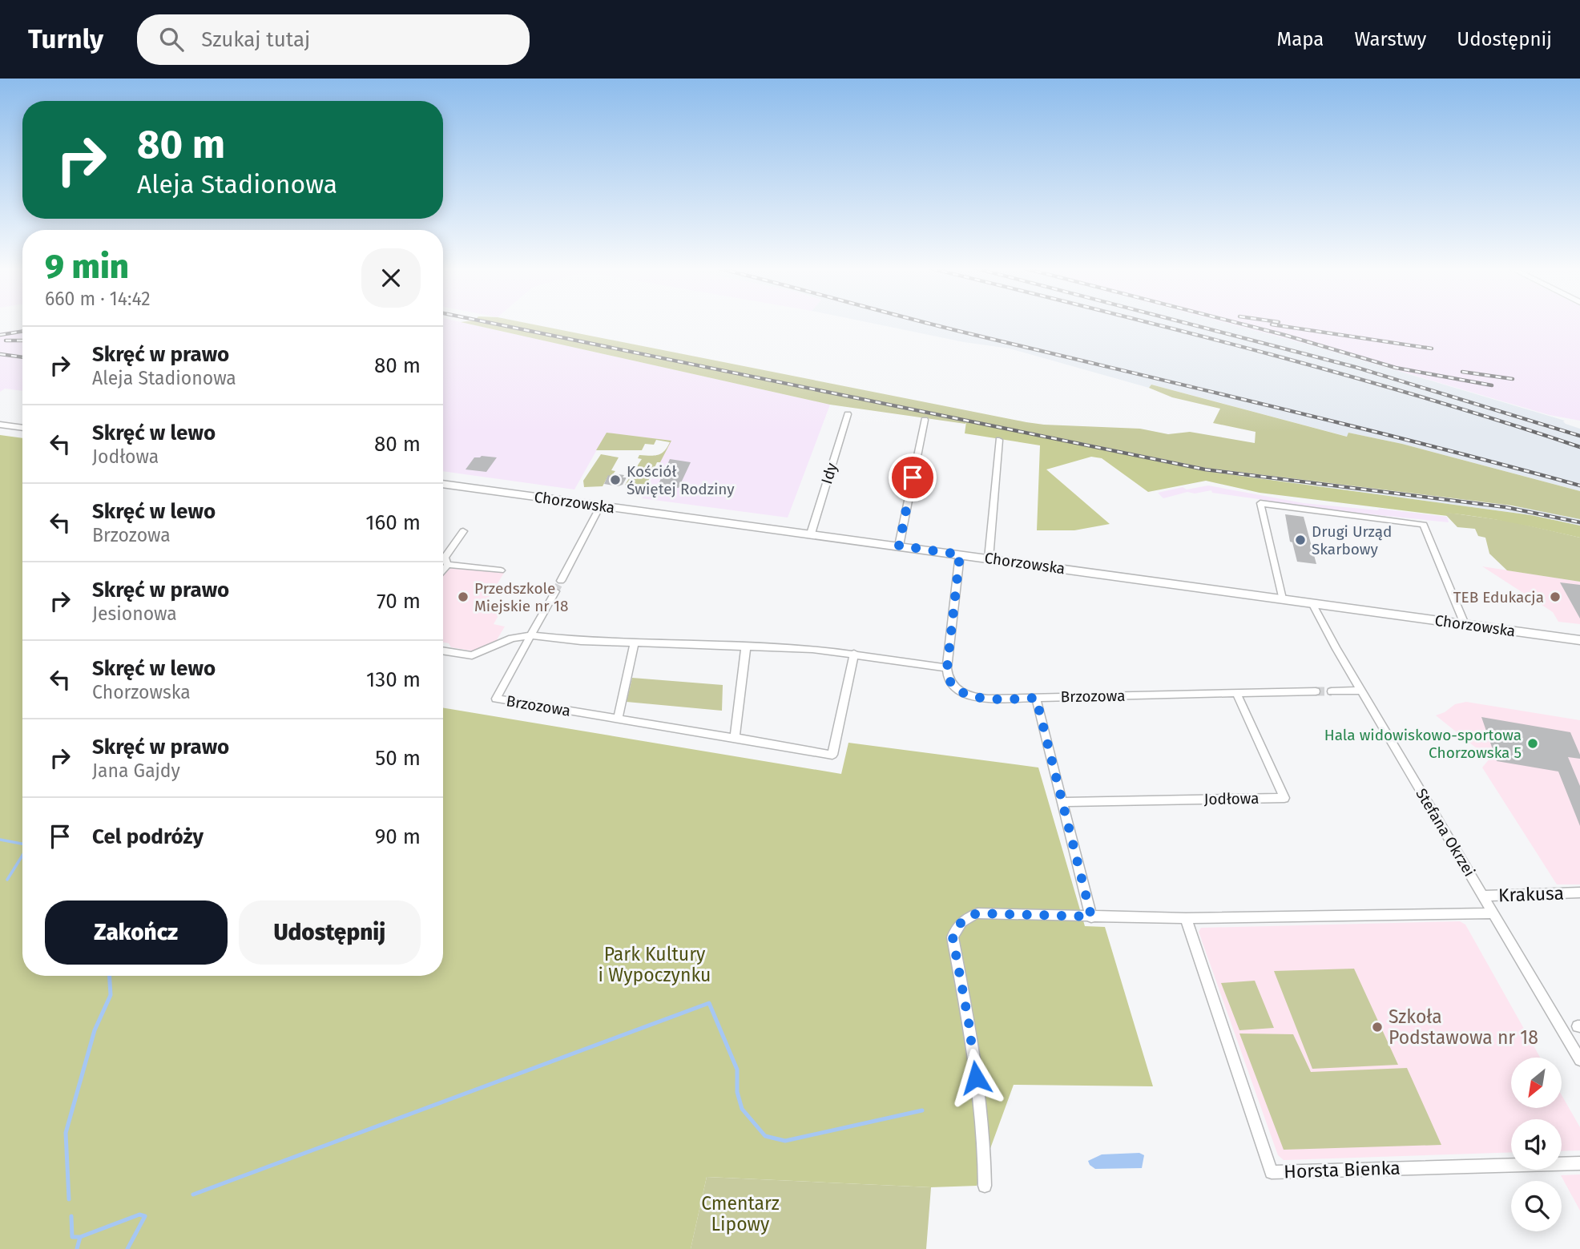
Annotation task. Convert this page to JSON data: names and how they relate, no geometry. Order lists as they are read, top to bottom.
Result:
{
  "streets": {
    "main road": ["Chorzowska"],
    "street": [
      "Idy",
      "Brzozowa",
      "Jodłowa",
      "Stefana Okrzei",
      "Krakusa",
      "Horsta Bienka"
    ]
  },
  "crossings": [
    ["Idy", "Chorzowska"],
    ["Chorzowska", "Stefana Okrzei"],
    ["Brzozowa", "Jodłowa"],
    ["Stefana Okrzei", "Krakusa"]
  ],
  "parks": ["Park Kultury i Wypoczynku", "Cmentarz Lipowy"],
  "places": [
    "Kościół Świętej Rodziny",
    "Drugi Urząd Skarbowy",
    "Przedszkole Miejskie nr 18",
    "TEB Edukacja",
    "Hala widowiskowo-sportowa Chorzowska 5",
    "Szkoła Podstawowa nr 18"
  ],
  "north": "bottom left",
  "page": {
    "header": "Turnly",
    "search": "Szukaj tutaj",
    "nav": ["Mapa", "Warstwy", "Udostępnij"],
    "turn": ["80 m", "Aleja Stadionowa"],
    "heading": ["9 min", "660 m · 14:42"],
    "list": [
      {
        "name": "Skręć w prawo",
        "note": "Aleja Stadionowa",
        "value": "80 m"
      },
      {
        "name": "Skręć w lewo",
        "note": "Jodłowa",
        "value": "80 m"
      },
      {
        "name": "Skręć w lewo",
        "note": "Brzozowa",
        "value": "160 m"
      },
      {
        "name": "Skręć w prawo",
        "note": "Jesionowa",
        "value": "70 m"
      },
      {
        "name": "Skręć w lewo",
        "note": "Chorzowska",
        "value": "130 m"
      },
      {
        "name": "Skręć w prawo",
        "note": "Jana Gajdy",
        "value": "50 m"
      },
      {
        "name": "Cel podróży",
        "value": "90 m"
      }
    ],
    "buttons": ["Zakończ", "Udostępnij"]
  }
}
